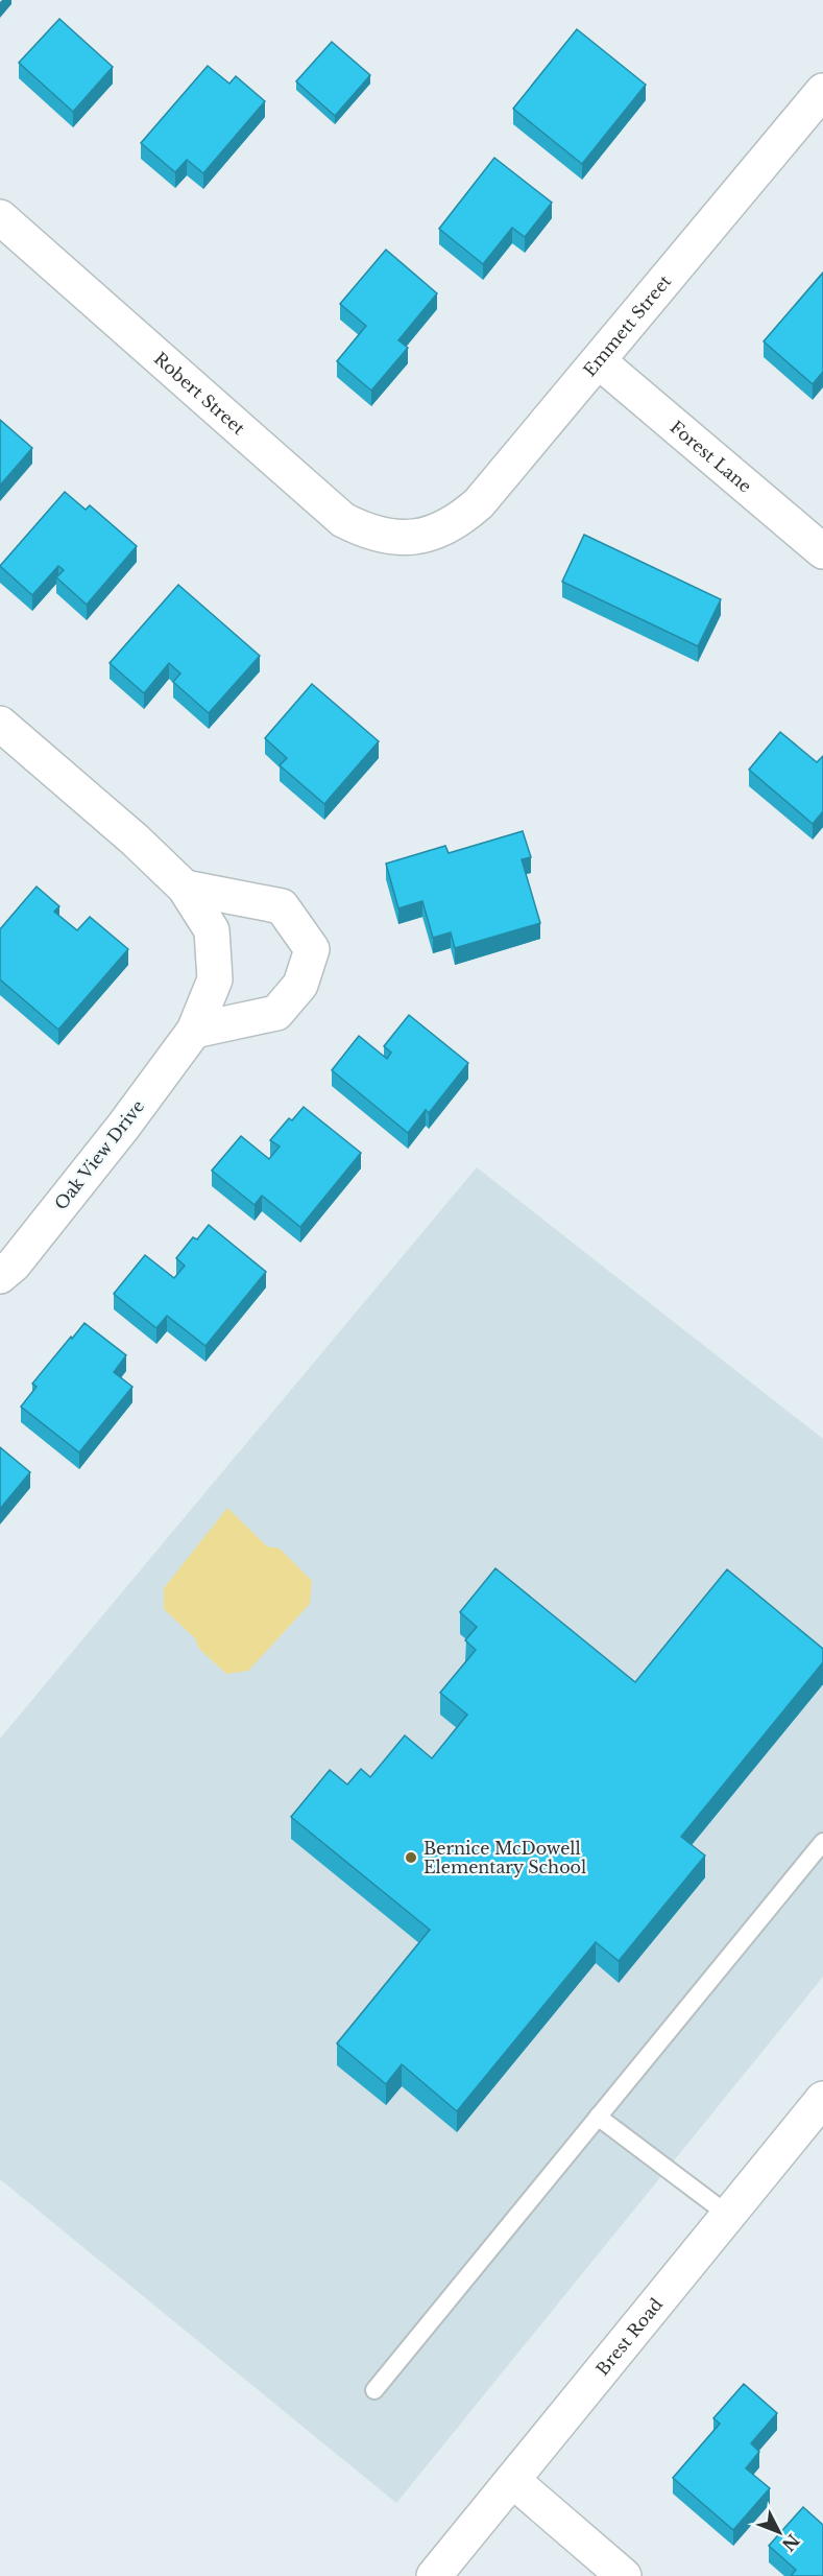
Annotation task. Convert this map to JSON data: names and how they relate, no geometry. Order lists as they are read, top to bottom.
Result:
{
  "streets": {
    "street": [
      "Emmett Street",
      "Robert Street",
      "Forest Lane",
      "Oak View Drive",
      "Brest Road"
    ]
  },
  "crossings": [
    ["Emmett Street", "Robert Street"],
    ["Emmett Street", "Forest Lane"]
  ],
  "places": ["Bernice McDowell Elementary School"],
  "north": "bottom right"
}
